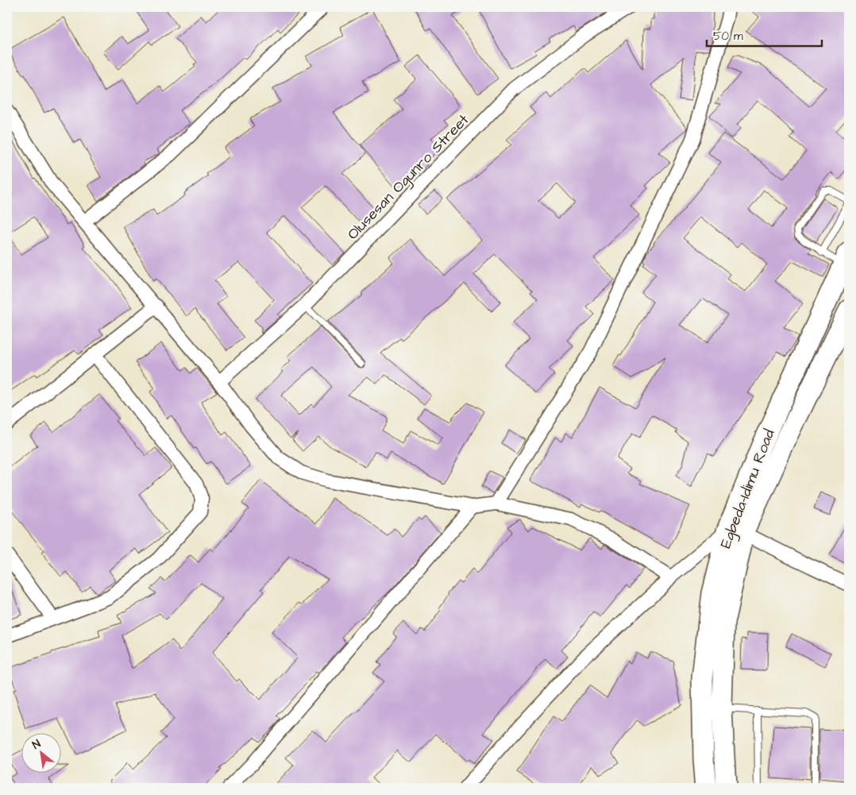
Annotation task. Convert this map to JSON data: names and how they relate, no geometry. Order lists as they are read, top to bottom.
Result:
{
  "streets": {
    "main road": ["Egbeda-Idimu Road"],
    "street": ["Olusesan Ogunro Street"]
  },
  "scale_bar": "50 m",
  "north": "top left"
}
